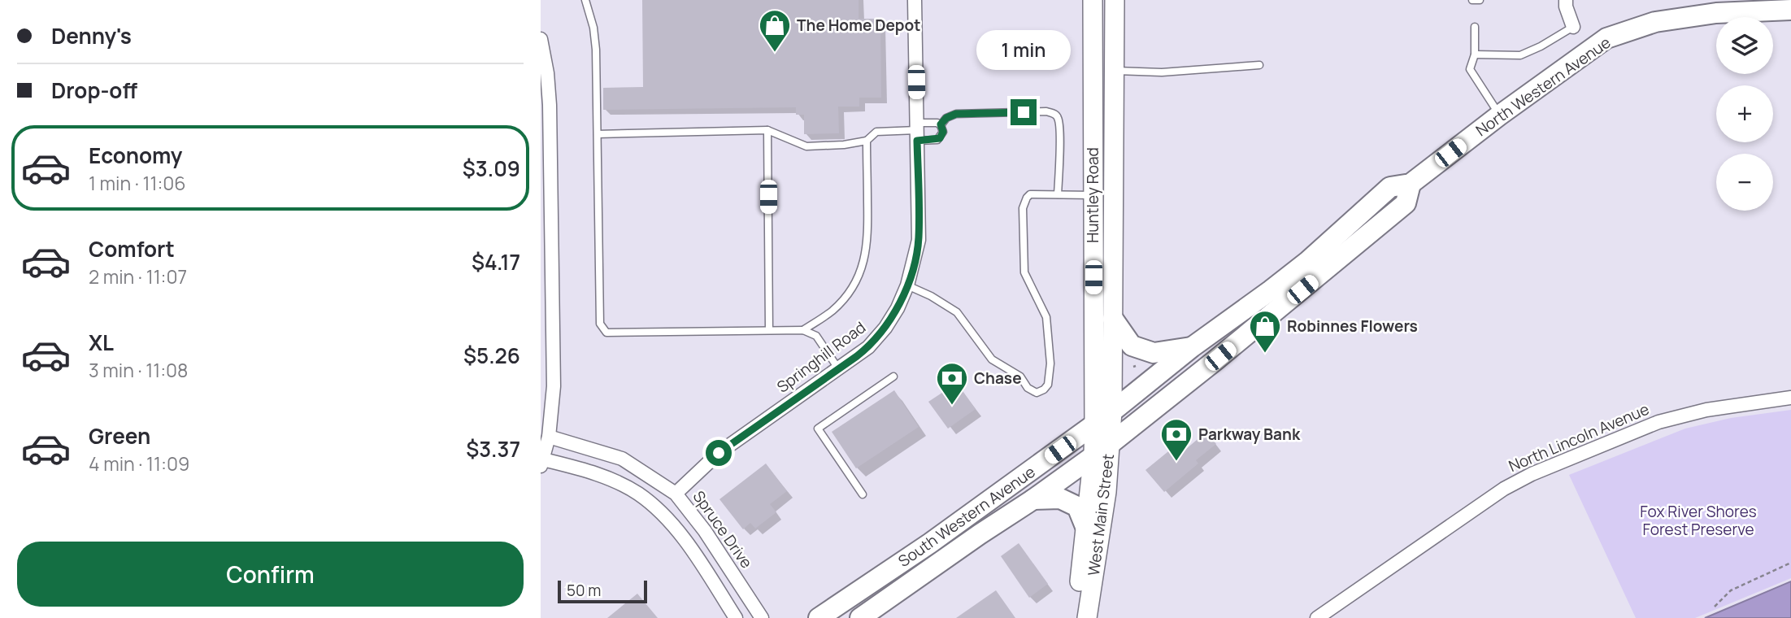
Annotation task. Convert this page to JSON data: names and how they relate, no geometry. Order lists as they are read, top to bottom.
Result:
{
  "streets": {
    "main road": ["North Western Avenue", "South Western Avenue"],
    "street": [
      "Huntley Road",
      "Springhill Road",
      "North Lincoln Avenue",
      "West Main Street",
      "Spruce Drive"
    ]
  },
  "crossings": [
    ["North Western Avenue", "Huntley Road"],
    ["North Western Avenue", "West Main Street"],
    ["North Western Avenue", "South Western Avenue"],
    ["Huntley Road", "West Main Street"],
    ["Huntley Road", "South Western Avenue"],
    ["Springhill Road", "Spruce Drive"],
    ["West Main Street", "South Western Avenue"]
  ],
  "parks": ["Fox River Shores Forest Preserve"],
  "places": {
    "shop": ["The Home Depot", "Robinnes Flowers"],
    "bank": ["Chase", "Parkway Bank"]
  },
  "scale_bar": "50 m",
  "page": {
    "banner": ["Denny's", "Drop-off"],
    "map_buttons": ["+", "−"],
    "bubble": "1 min",
    "list": [
      {
        "name": "Economy",
        "note": "1 min · 11:06",
        "value": "$3.09"
      },
      {
        "name": "Comfort",
        "note": "2 min · 11:07",
        "value": "$4.17"
      },
      {
        "name": "XL",
        "note": "3 min · 11:08",
        "value": "$5.26"
      },
      {
        "name": "Green",
        "note": "4 min · 11:09",
        "value": "$3.37"
      }
    ],
    "buttons": "Confirm",
    "scale": "50 m"
  }
}
